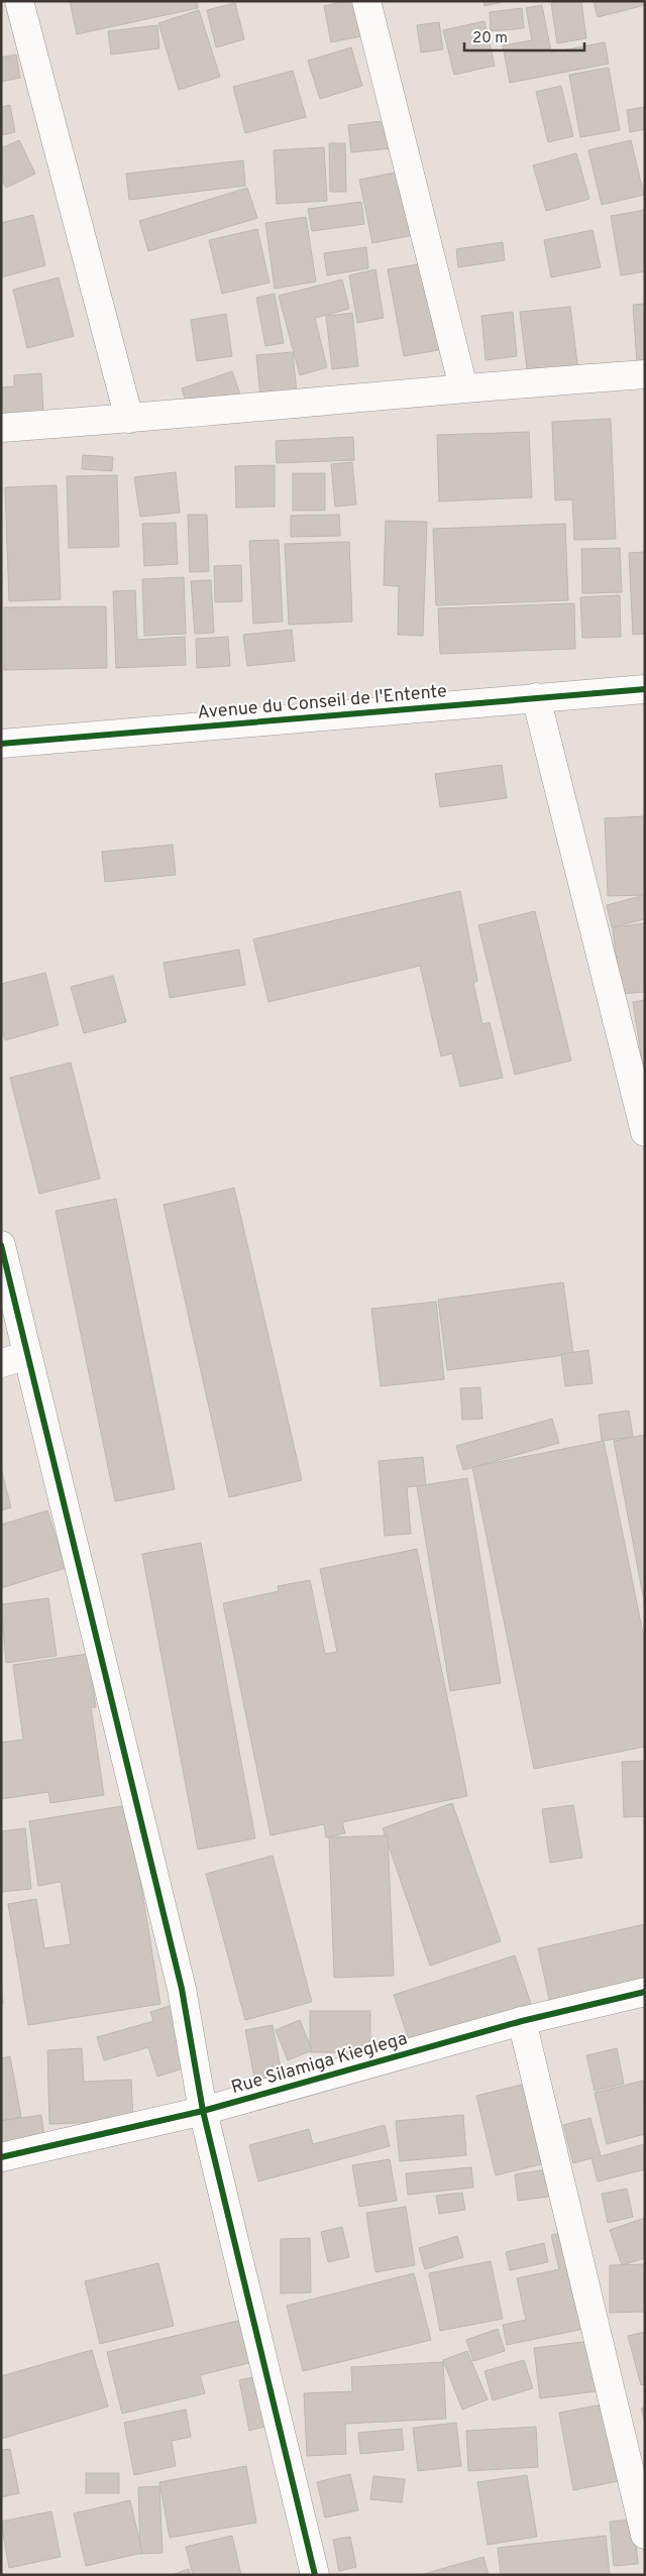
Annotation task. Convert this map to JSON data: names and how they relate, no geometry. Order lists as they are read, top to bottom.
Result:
{
  "streets": {
    "street": ["Avenue du Conseil de l'Entente", "Rue Silamiga Kieglega"]
  },
  "scale_bar": "20 m"
}
